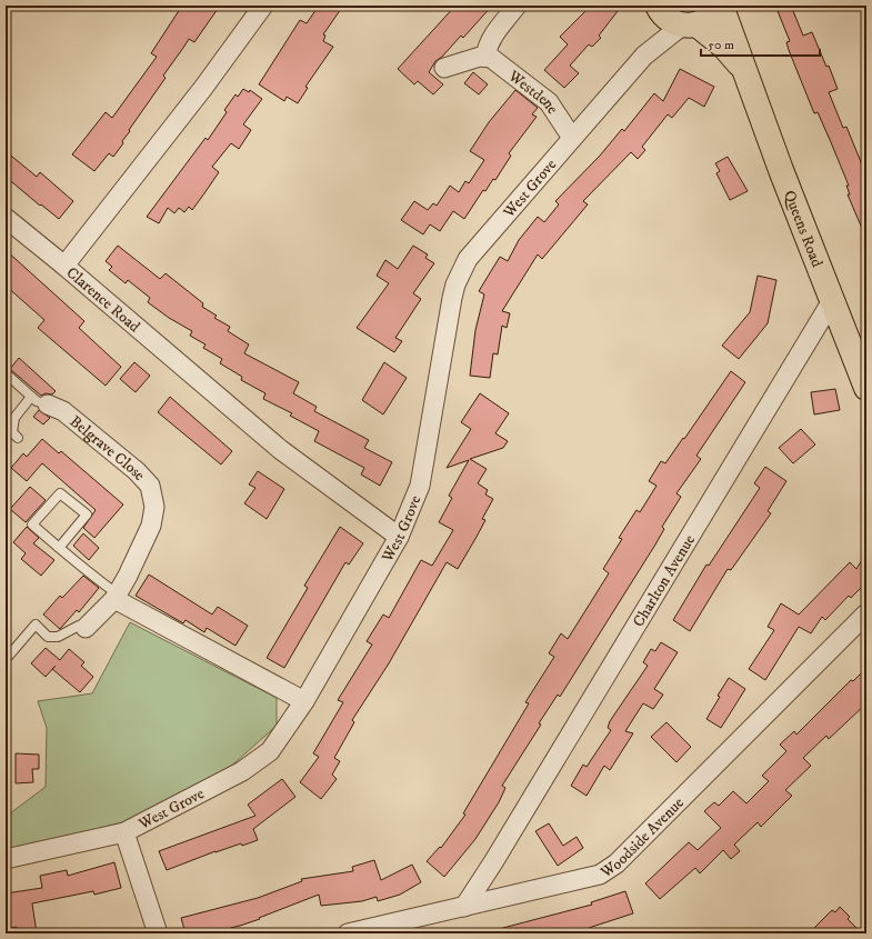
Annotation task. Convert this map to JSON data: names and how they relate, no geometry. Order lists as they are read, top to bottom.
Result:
{
  "streets": {
    "main road": ["Queens Road"],
    "street": [
      "Westdene",
      "West Grove",
      "Clarence Road",
      "Belgrave Close",
      "Charlton Avenue",
      "Woodside Avenue"
    ]
  },
  "crossings": [
    ["Westdene", "West Grove"],
    ["West Grove", "Queens Road"],
    ["West Grove", "Clarence Road"],
    ["Queens Road", "Charlton Avenue"],
    ["Charlton Avenue", "Woodside Avenue"]
  ],
  "scale_bar": "50 m"
}
